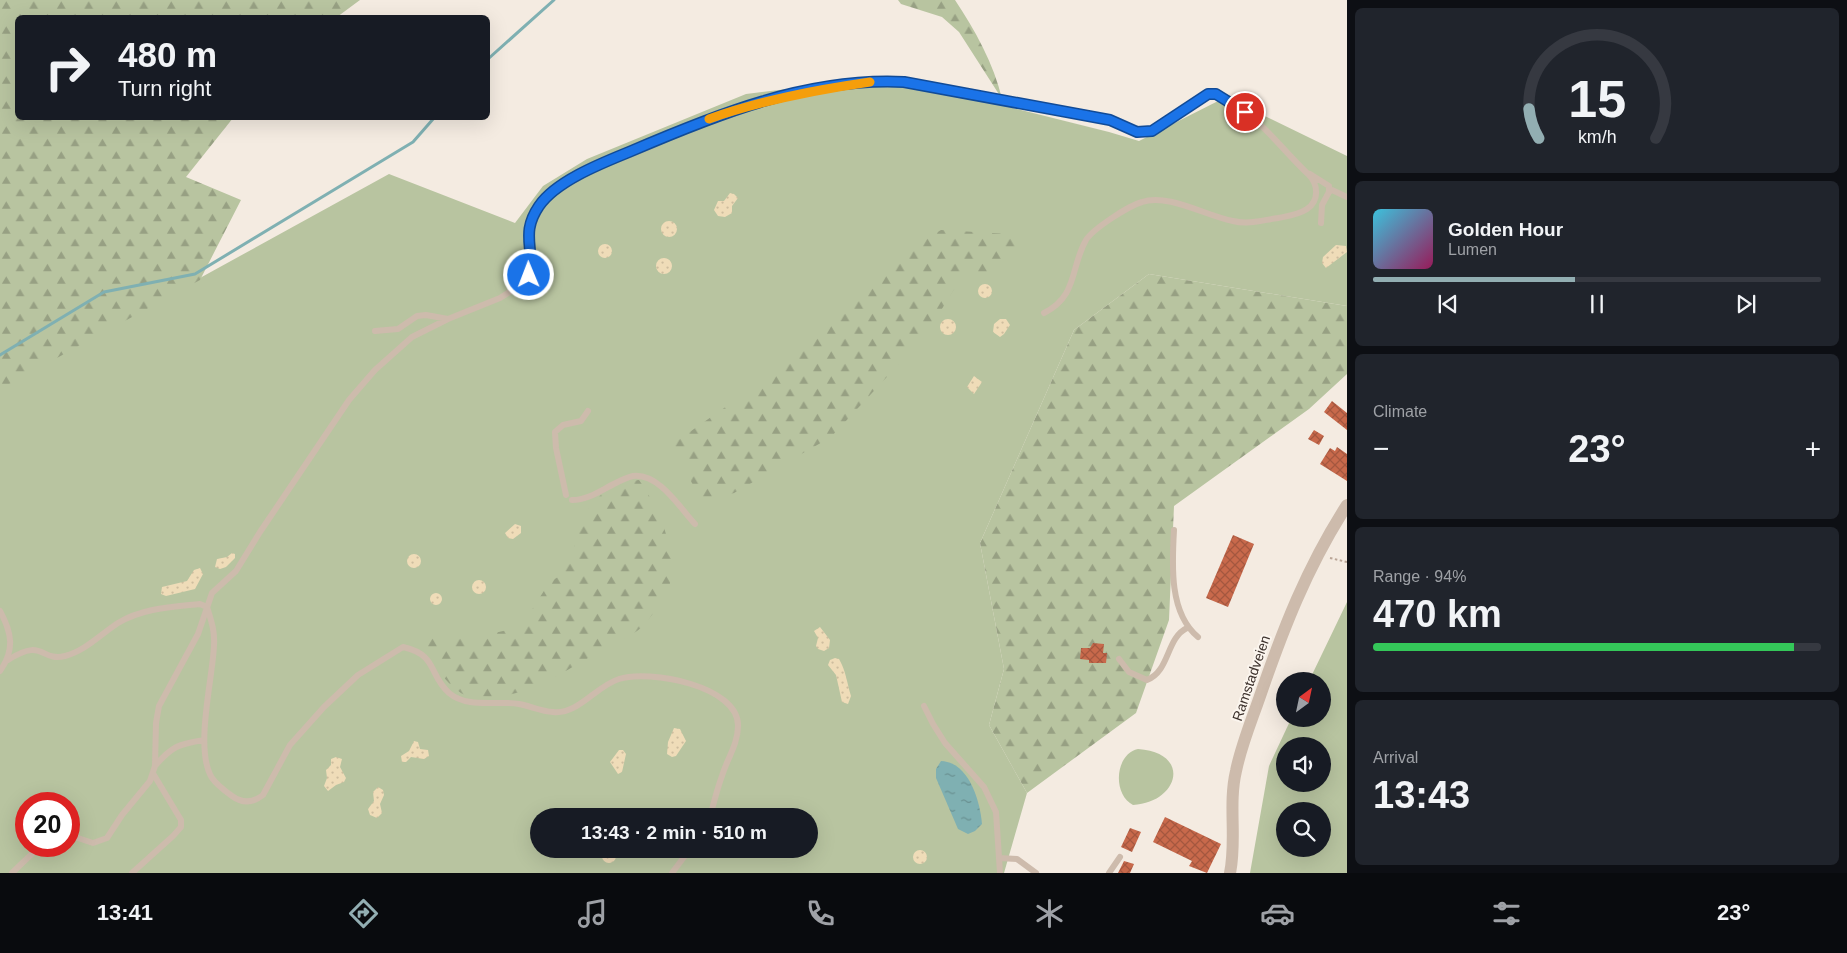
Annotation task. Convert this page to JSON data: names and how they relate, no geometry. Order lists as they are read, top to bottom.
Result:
{
  "streets": {
    "street": ["Ramstadveien"]
  },
  "north": "top right",
  "page": {
    "turn": ["480 m", "Turn right"],
    "song": ["Golden Hour", "Lumen"],
    "tile": [
      "Climate",
      ["Range · 94%", "470 km"],
      ["Arrival", "13:43"]
    ],
    "heat": ["−", "23°", "+"],
    "limit": "20",
    "trip": "13:43 · 2 min · 510 m",
    "tabs": ["13:41", "23°"],
    "gauge": ["15", "km/h"]
  }
}
